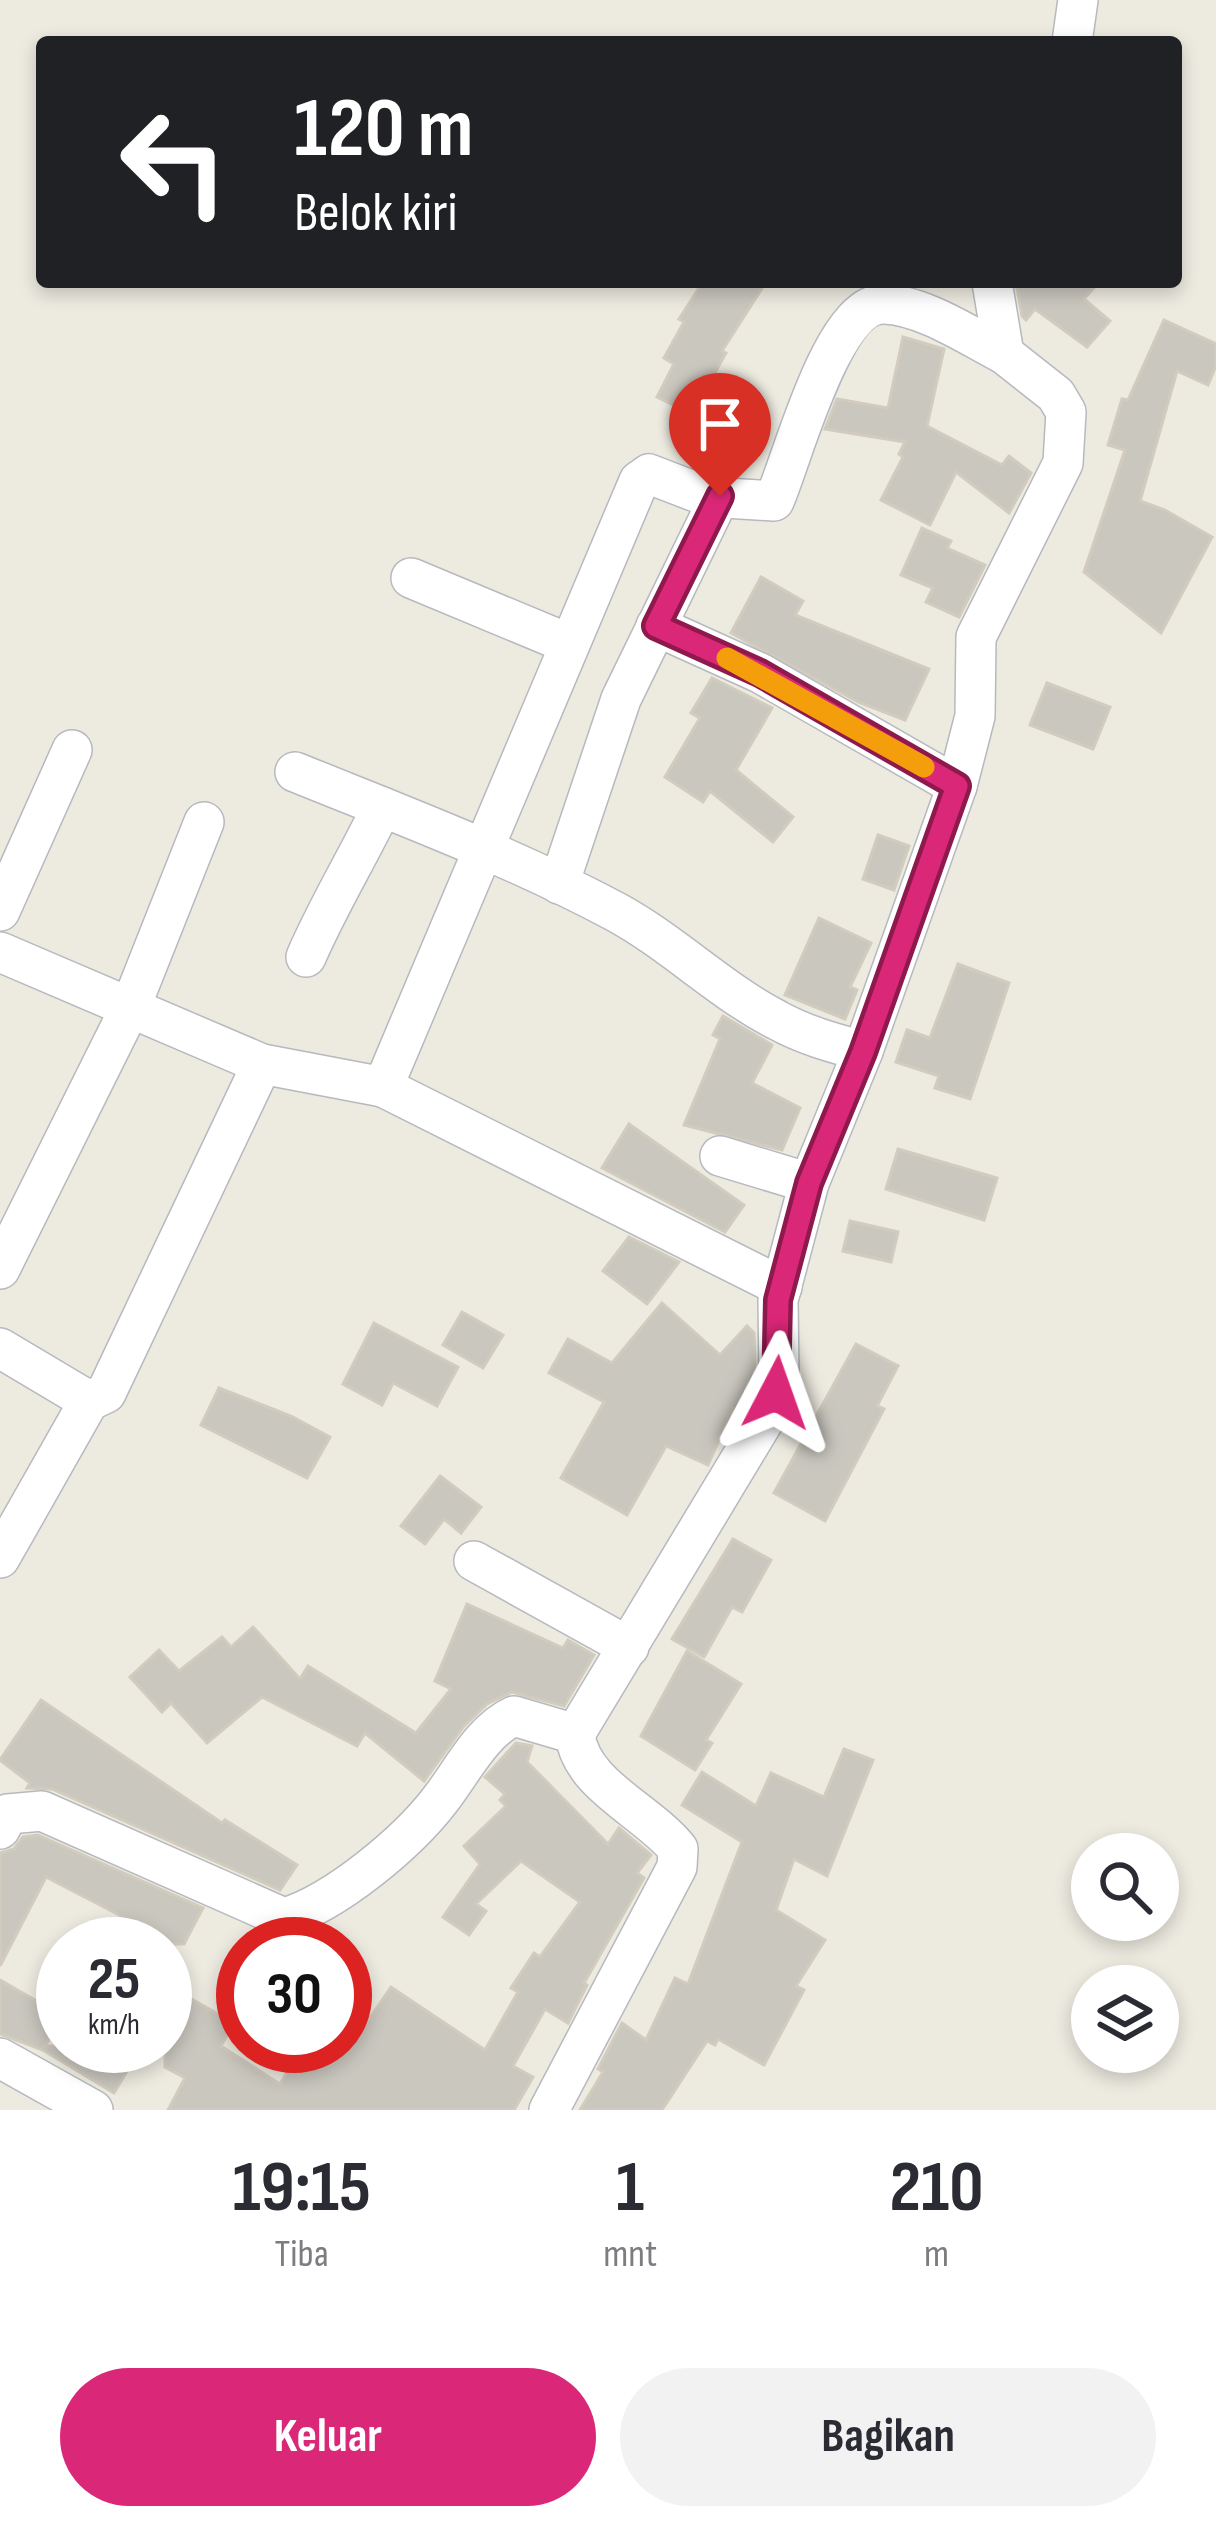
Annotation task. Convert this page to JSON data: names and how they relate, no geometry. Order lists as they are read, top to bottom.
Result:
{
  "page": {
    "turn": ["120 m", "Belok kiri"],
    "speed": "25 km/h",
    "limit": "30",
    "eta": [
      "19:15",
      "Tiba",
      "1",
      "mnt",
      "210",
      "m"
    ],
    "buttons": ["Keluar", "Bagikan"]
  }
}
